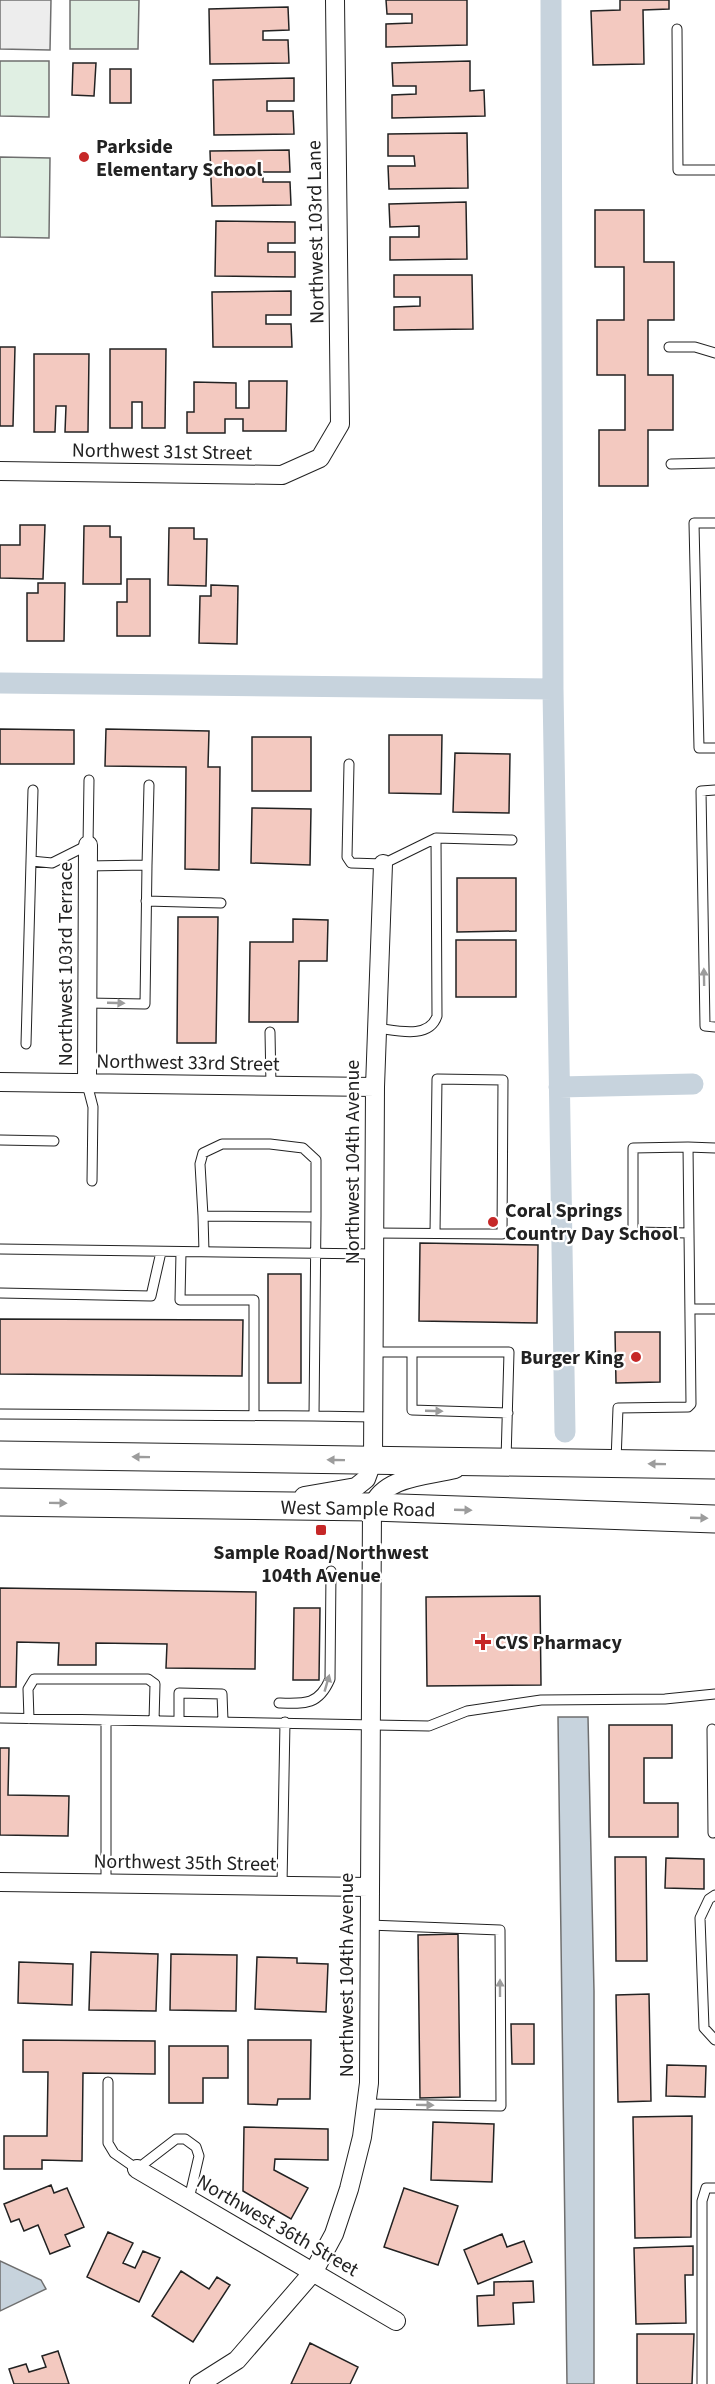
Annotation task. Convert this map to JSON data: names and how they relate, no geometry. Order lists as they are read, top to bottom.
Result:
{
  "streets": {
    "main road": ["West Sample Road"],
    "street": [
      "Northwest 103rd Lane",
      "Northwest 31st Street",
      "Northwest 103rd Terrace",
      "Northwest 33rd Street",
      "Northwest 104th Avenue",
      "Northwest 35th Street",
      "Northwest 36th Street"
    ]
  },
  "crossings": [
    ["Northwest 103rd Lane", "Northwest 31st Street"],
    ["Northwest 103rd Terrace", "Northwest 33rd Street"],
    ["Northwest 33rd Street", "Northwest 104th Avenue"],
    ["Northwest 104th Avenue", "West Sample Road"],
    ["Northwest 104th Avenue", "Northwest 35th Street"],
    ["Northwest 104th Avenue", "Northwest 36th Street"]
  ],
  "places": {
    "other": ["Parkside Elementary School", "Coral Springs Country Day School", "Burger King"],
    "transit": ["Sample Road/Northwest 104th Avenue"],
    "health": ["CVS Pharmacy"]
  }
}
